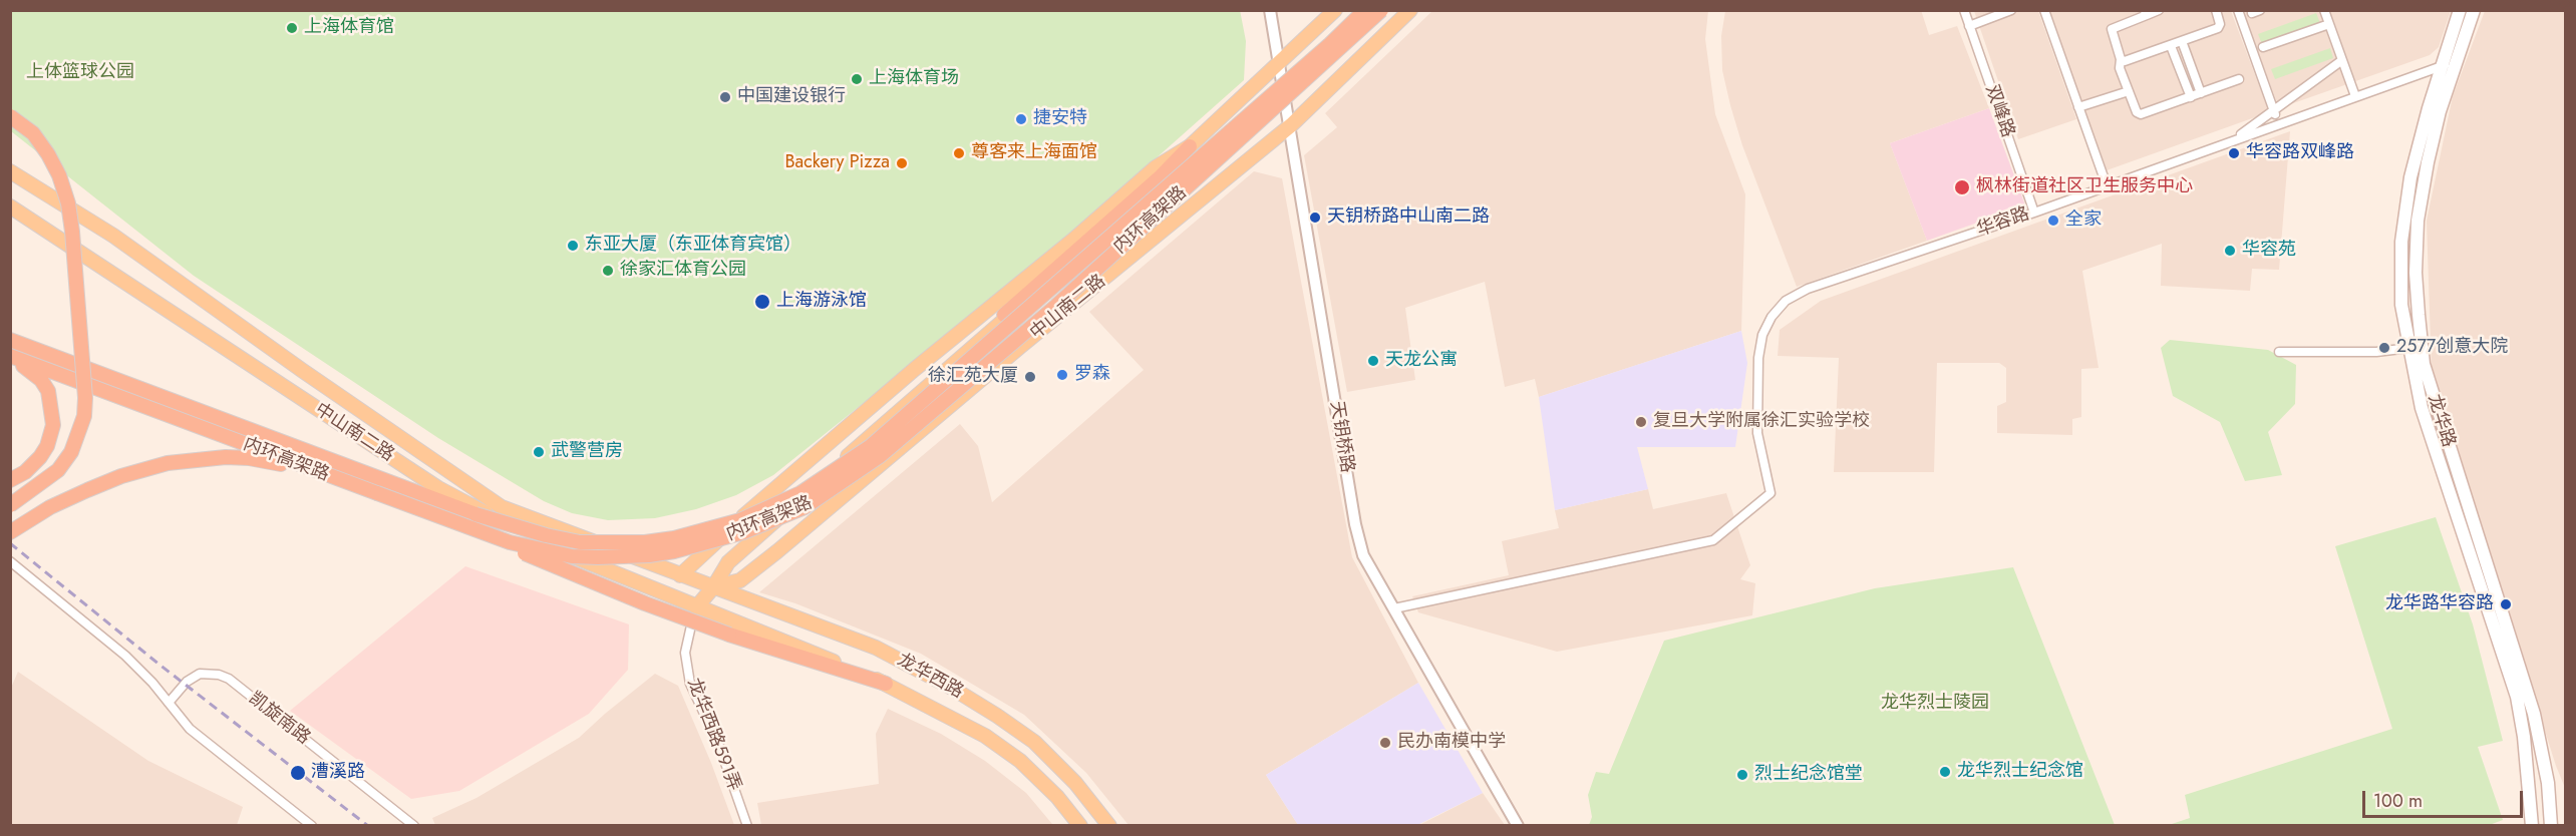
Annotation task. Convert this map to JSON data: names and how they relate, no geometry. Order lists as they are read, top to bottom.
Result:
{
  "streets": {
    "highway": ["内环高架路"],
    "main road": ["中山南二路", "龙华路", "龙华西路"],
    "street": [
      "双峰路",
      "华容路",
      "天钥桥路",
      "凯旋南路",
      "龙华西路591弄"
    ]
  },
  "crossings": [
    ["双峰路", "华容路"],
    ["华容路", "龙华路"],
    ["华容路", "天钥桥路"],
    ["中山南二路", "天钥桥路"],
    ["中山南二路", "龙华西路"],
    ["中山南二路", "龙华西路591弄"],
    ["龙华西路", "龙华西路591弄"]
  ],
  "parks": ["上体篮球公园", "龙华烈士陵园"],
  "places": [
    "上海体育馆",
    "上海体育场",
    "中国建设银行",
    "捷安特",
    "尊客来上海面馆",
    "华容路双峰路",
    "Backery Pizza",
    "枫林街道社区卫生服务中心",
    "天钥桥路中山南二路",
    "全家",
    "东亚大厦（东亚体育宾馆）",
    "华容苑",
    "徐家汇体育公园",
    "上海游泳馆",
    "2577创意大院",
    "天龙公寓",
    "罗森",
    "徐汇苑大厦",
    "复旦大学附属徐汇实验学校",
    "武警营房",
    "龙华路华容路",
    "民办南模中学",
    "龙华烈士纪念馆",
    "漕溪路",
    "烈士纪念馆堂"
  ],
  "scale_bar": "100 m"
}
